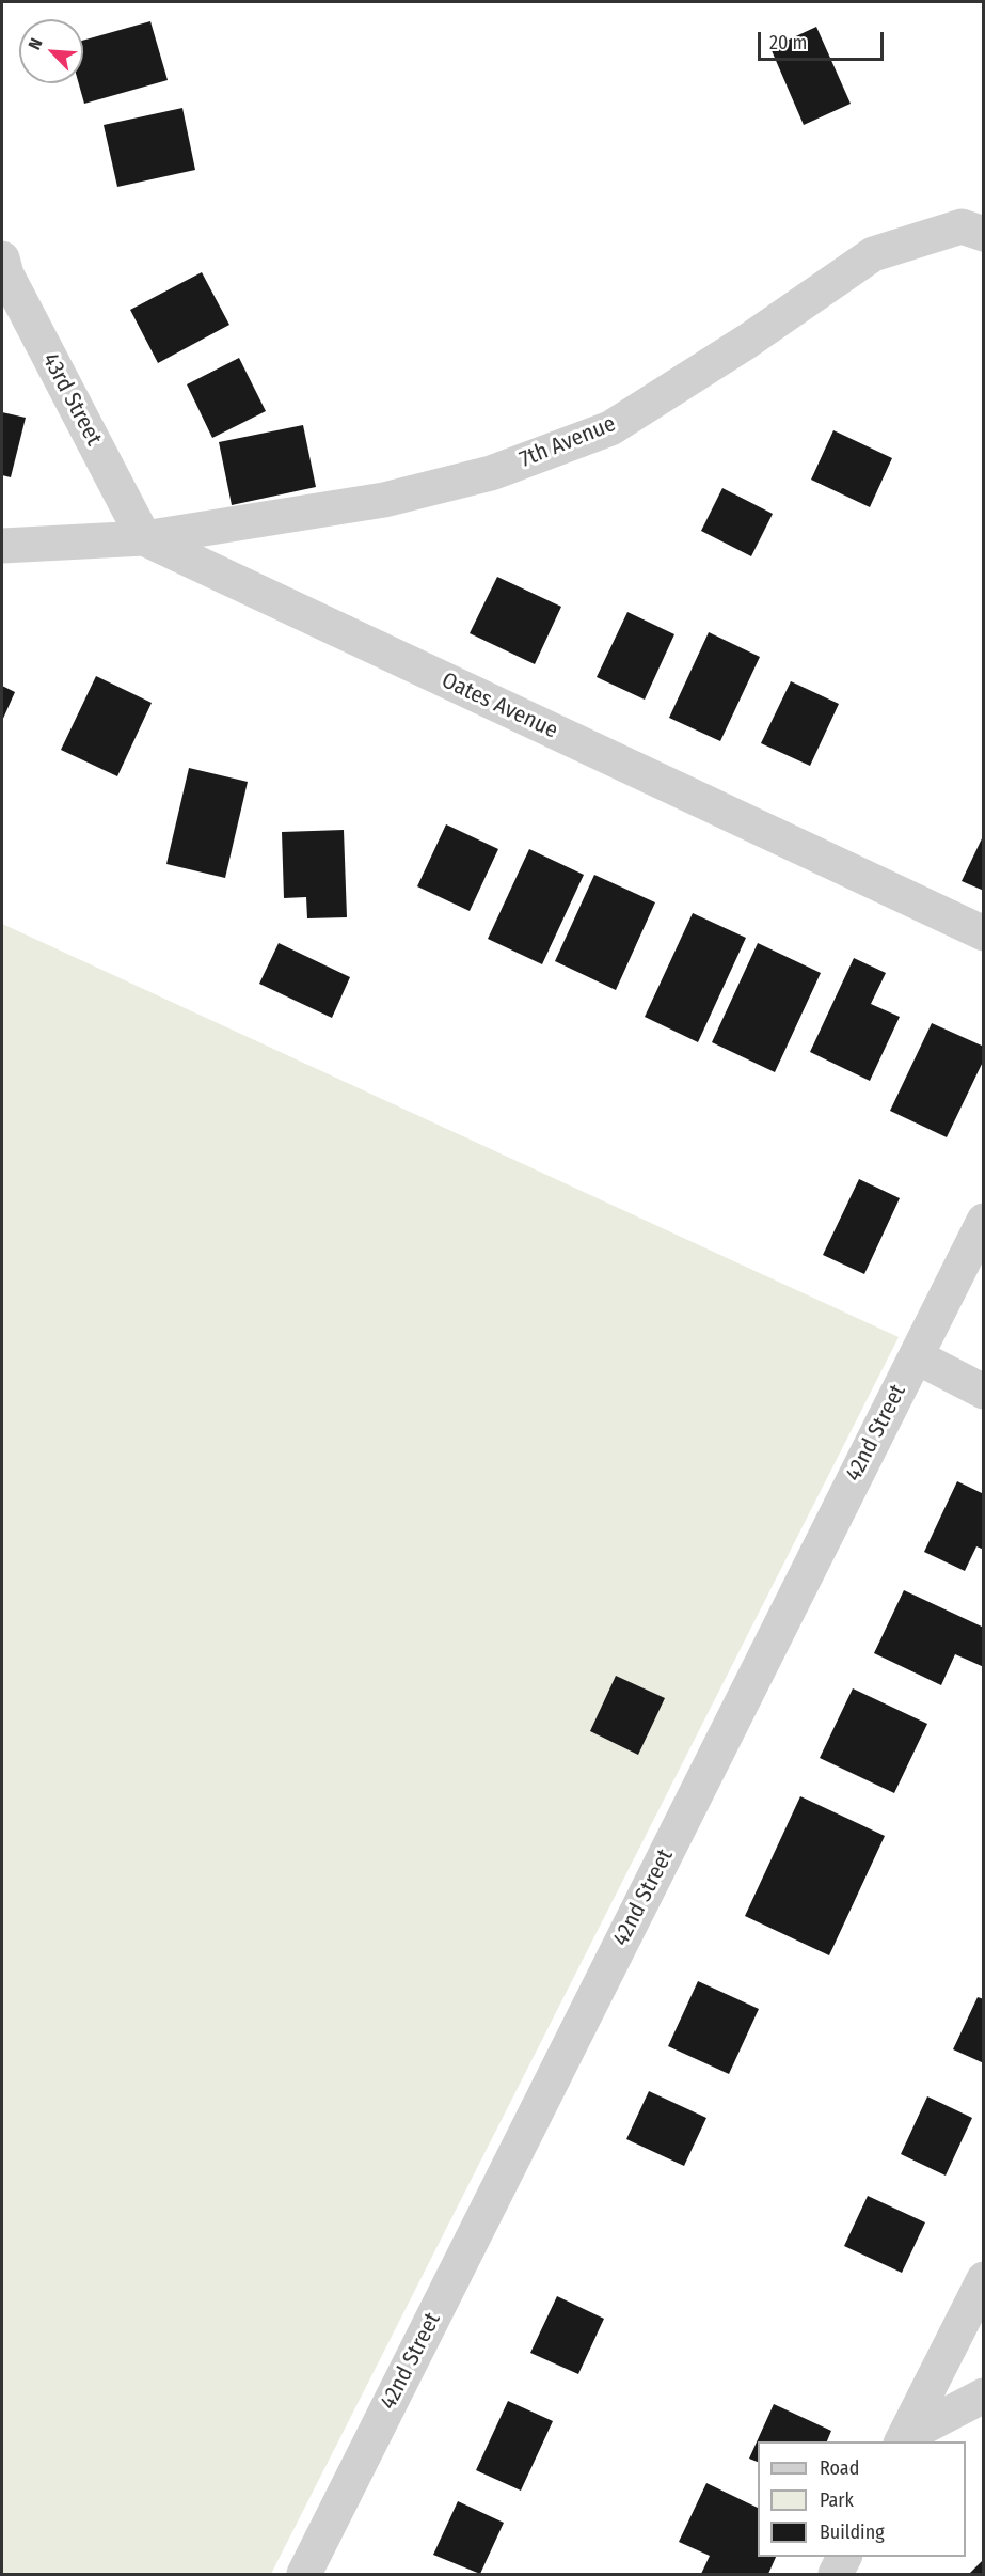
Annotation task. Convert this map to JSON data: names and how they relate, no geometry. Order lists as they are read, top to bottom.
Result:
{
  "streets": {
    "street": [
      "43rd Street",
      "7th Avenue",
      "Oates Avenue",
      "42nd Street"
    ]
  },
  "crossings": [
    ["43rd Street", "7th Avenue"],
    ["43rd Street", "Oates Avenue"],
    ["7th Avenue", "Oates Avenue"]
  ],
  "legend": ["Road", "Park", "Building"],
  "scale_bar": "20 m",
  "north": "top left"
}
